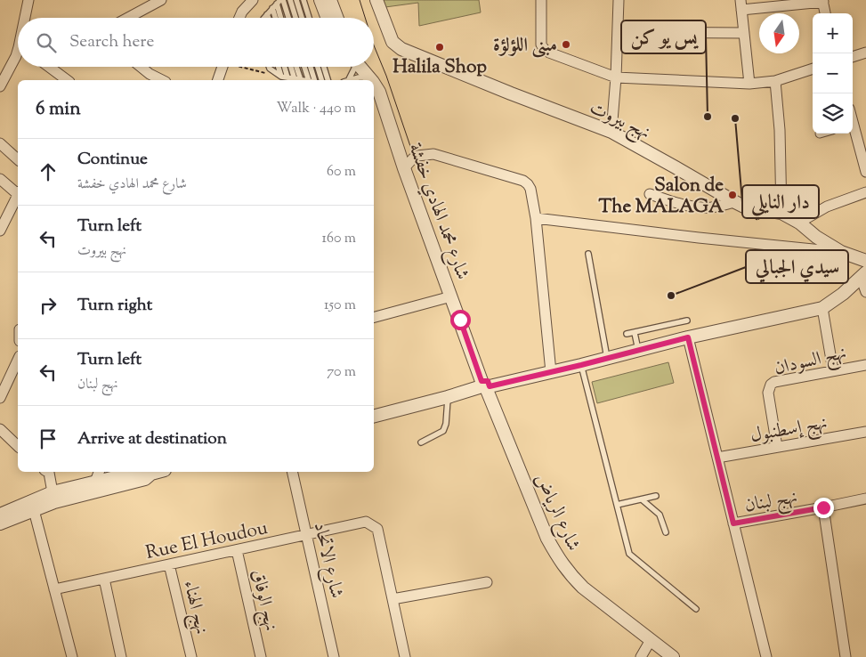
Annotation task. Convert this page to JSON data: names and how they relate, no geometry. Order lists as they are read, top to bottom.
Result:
{
  "streets": {
    "street": [
      "نهج بيروت",
      "شارع محمد الهادي خفشة",
      "نهج السودان",
      "نهج إسطنبول",
      "نهج لبنان",
      "شارع الرياض",
      "Rue El Houdou",
      "شارع الاتحاد",
      "نهج الوفاق",
      "نهج الهناء"
    ]
  },
  "crossings": [
    ["شارع محمد الهادي خفشة", "شارع الرياض"],
    ["نهج السودان", "نهج إسطنبول"],
    ["Rue El Houdou", "شارع الاتحاد"],
    ["Rue El Houdou", "نهج الوفاق"],
    ["Rue El Houdou", "نهج الهناء"]
  ],
  "places": [
    "مبنى اللؤلؤة",
    "Halila Shop",
    "يس يو كن",
    "دار النايلي",
    "Salon de The MALAGA",
    "سيدي الجبالي"
  ],
  "north": "bottom",
  "page": {
    "map_buttons": ["+", "−"],
    "search": "Search here",
    "heading": ["6 min", "Walk · 440 m"],
    "list": [
      ["Continue", "شارع محمد الهادي خفشة", "60 m"],
      ["Turn left", "نهج بيروت", "160 m"],
      ["Turn right", "150 m"],
      ["Turn left", "نهج لبنان", "70 m"],
      "Arrive at destination"
    ]
  }
}
